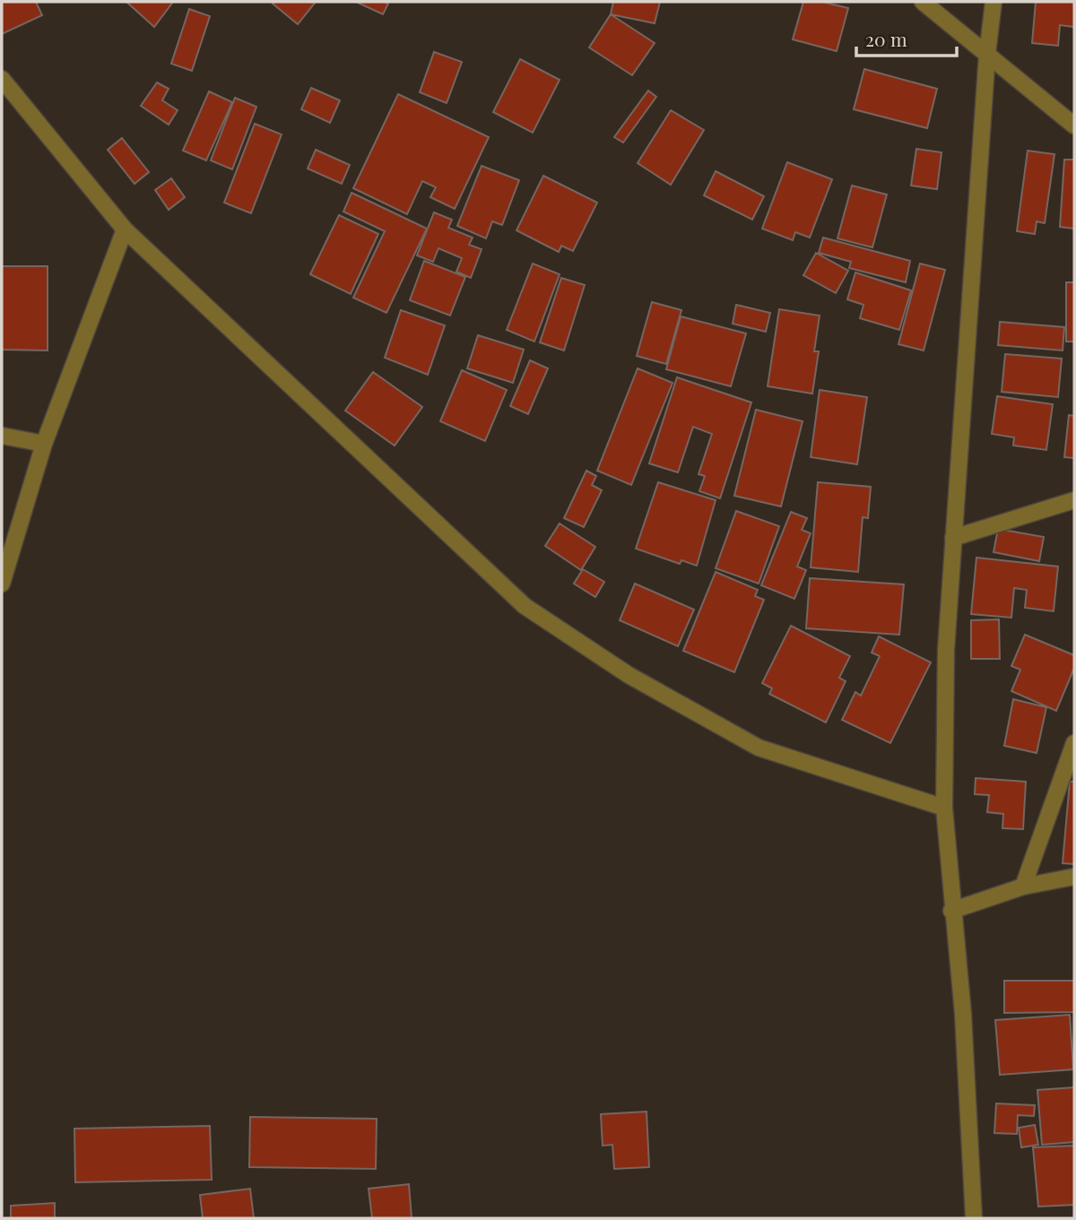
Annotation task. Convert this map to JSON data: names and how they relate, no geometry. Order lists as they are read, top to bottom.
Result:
{
  "scale_bar": "20 m"
}
